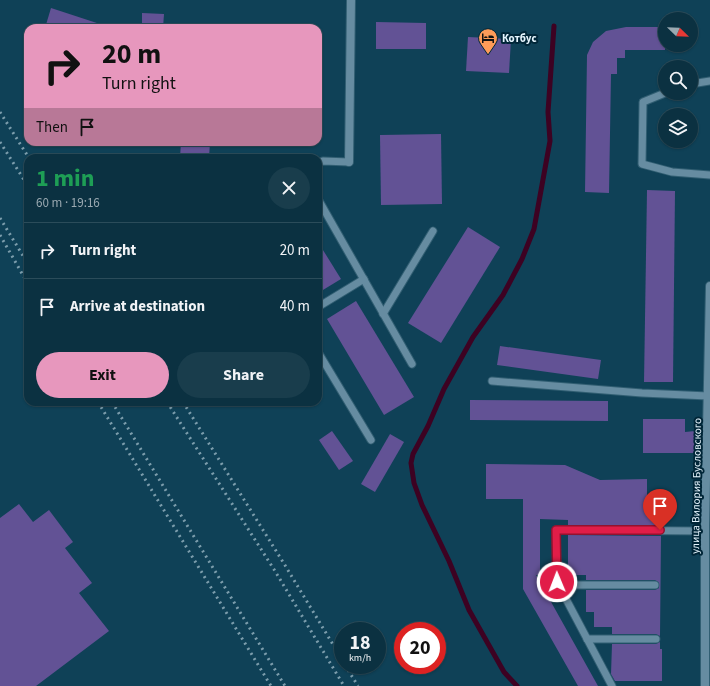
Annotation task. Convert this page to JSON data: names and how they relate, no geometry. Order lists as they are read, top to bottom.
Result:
{
  "streets": {
    "street": ["улица Вилория Бусловского"]
  },
  "places": {
    "hotel": ["Котбус"]
  },
  "north": "bottom right",
  "page": {
    "turn": ["20 m", "Turn right"],
    "then": "Then",
    "heading": ["1 min", "60 m · 19:16"],
    "list": [
      {
        "name": "Turn right",
        "value": "20 m"
      },
      {
        "name": "Arrive at destination",
        "value": "40 m"
      }
    ],
    "buttons": ["Exit", "Share"],
    "speed": "18 km/h",
    "limit": "20"
  }
}
